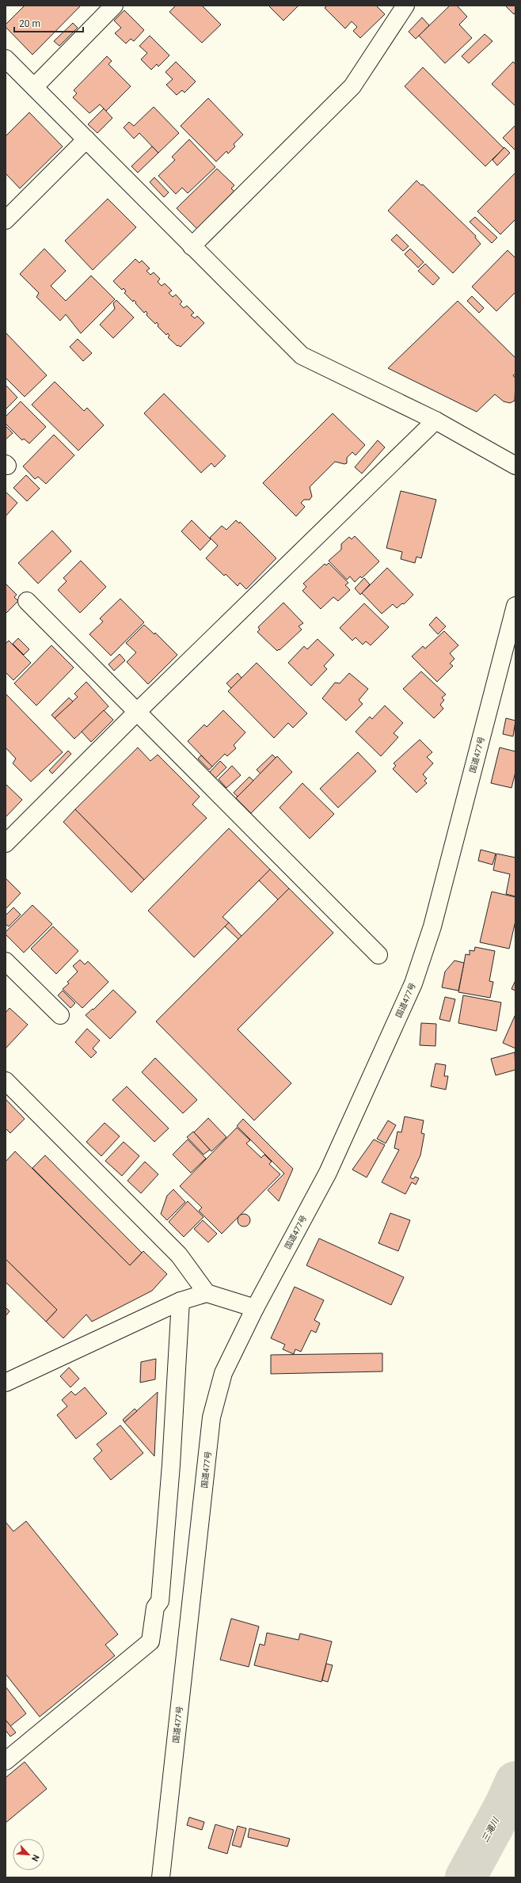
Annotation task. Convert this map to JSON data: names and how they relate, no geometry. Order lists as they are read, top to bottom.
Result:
{
  "streets": {
    "main road": ["国道477号"]
  },
  "water": ["三滝川"],
  "scale_bar": "20 m",
  "north": "bottom right"
}
